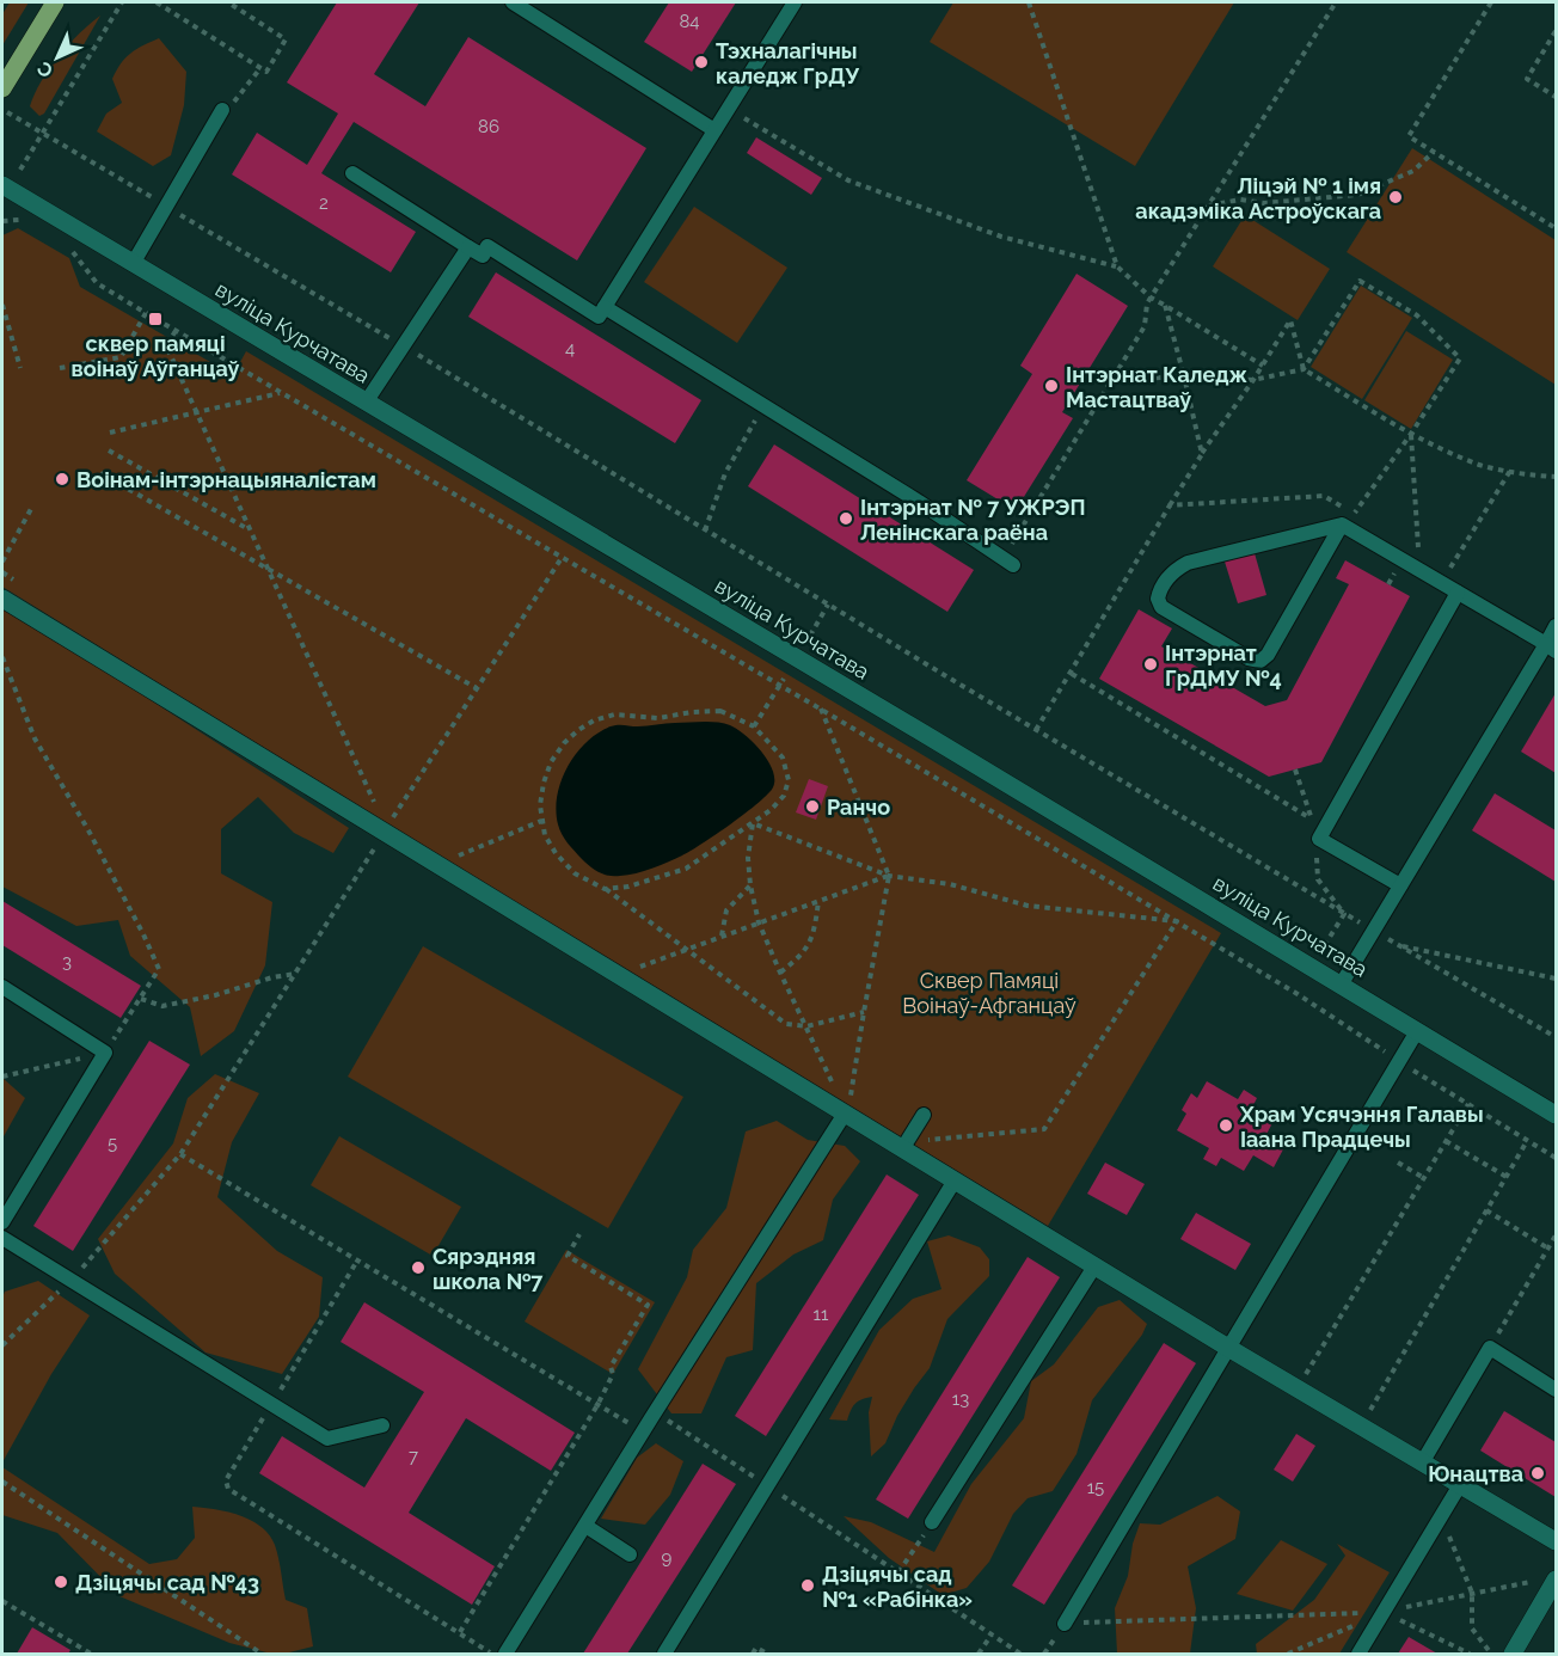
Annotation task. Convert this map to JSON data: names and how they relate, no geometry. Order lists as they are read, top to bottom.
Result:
{
  "streets": {
    "street": ["вуліца Курчатава"]
  },
  "parks": ["Сквер Памяці Воінаў-Афганцаў"],
  "places": {
    "other": [
      "Тэхналагічны каледж ГрДУ",
      "Ліцэй № 1 імя акадэміка Астроўскага",
      "Інтэрнат Каледж Мастацтваў",
      "Воінам-інтэрнацыяналістам",
      "Інтэрнат № 7 УЖРЭП Ленінскага раёна",
      "Інтэрнат ГрДМУ №4",
      "Ранчо",
      "Храм Усячэння Галавы Іаана Прадцечы",
      "Сярэдняя школа №7",
      "Юнацтва",
      "Дзіцячы сад №43",
      "Дзіцячы сад №1 «Рабінка»"
    ],
    "transit": ["сквер памяці воінаў Аўганцаў"]
  },
  "house_numbers": [
    "84",
    "86",
    "2",
    "4",
    "3",
    "5",
    "11",
    "13",
    "7",
    "15",
    "9"
  ],
  "north": "bottom left"
}
